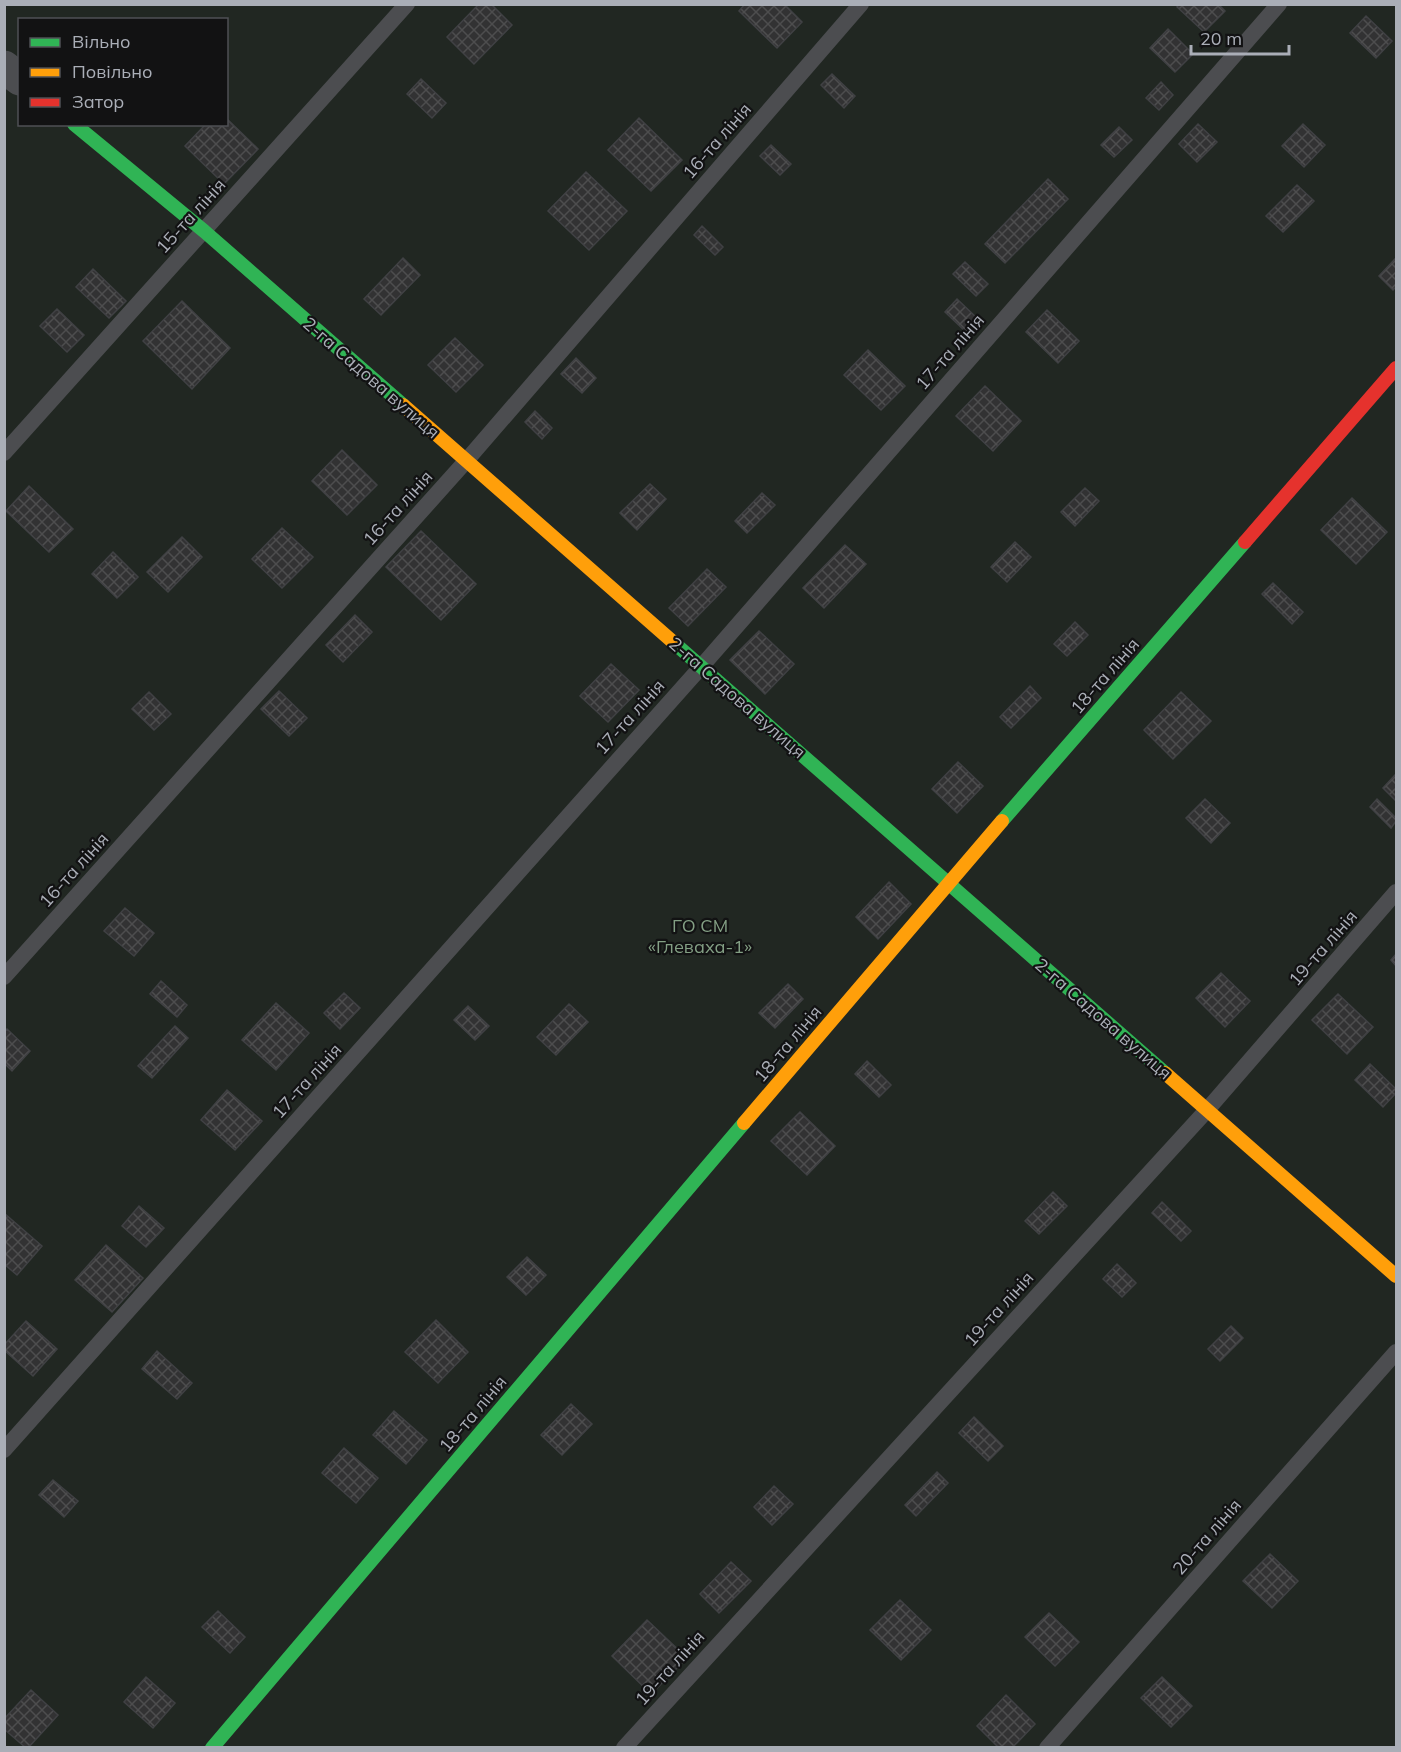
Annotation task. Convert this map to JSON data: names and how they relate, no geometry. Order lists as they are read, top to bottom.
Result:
{
  "streets": {
    "street": ["2-га Садова вулиця", "18-та лінія"],
    "lane": [
      "16-та лінія",
      "15-та лінія",
      "17-та лінія",
      "19-та лінія",
      "20-та лінія"
    ]
  },
  "crossings": [
    ["16-та лінія", "2-га Садова вулиця"],
    ["15-та лінія", "2-га Садова вулиця"],
    ["17-та лінія", "2-га Садова вулиця"],
    ["2-га Садова вулиця", "18-та лінія"],
    ["2-га Садова вулиця", "19-та лінія"]
  ],
  "parks": ["ГО СМ «Глеваха-1»"],
  "legend": ["Вільно", "Повільно", "Затор"],
  "scale_bar": "20 m"
}
